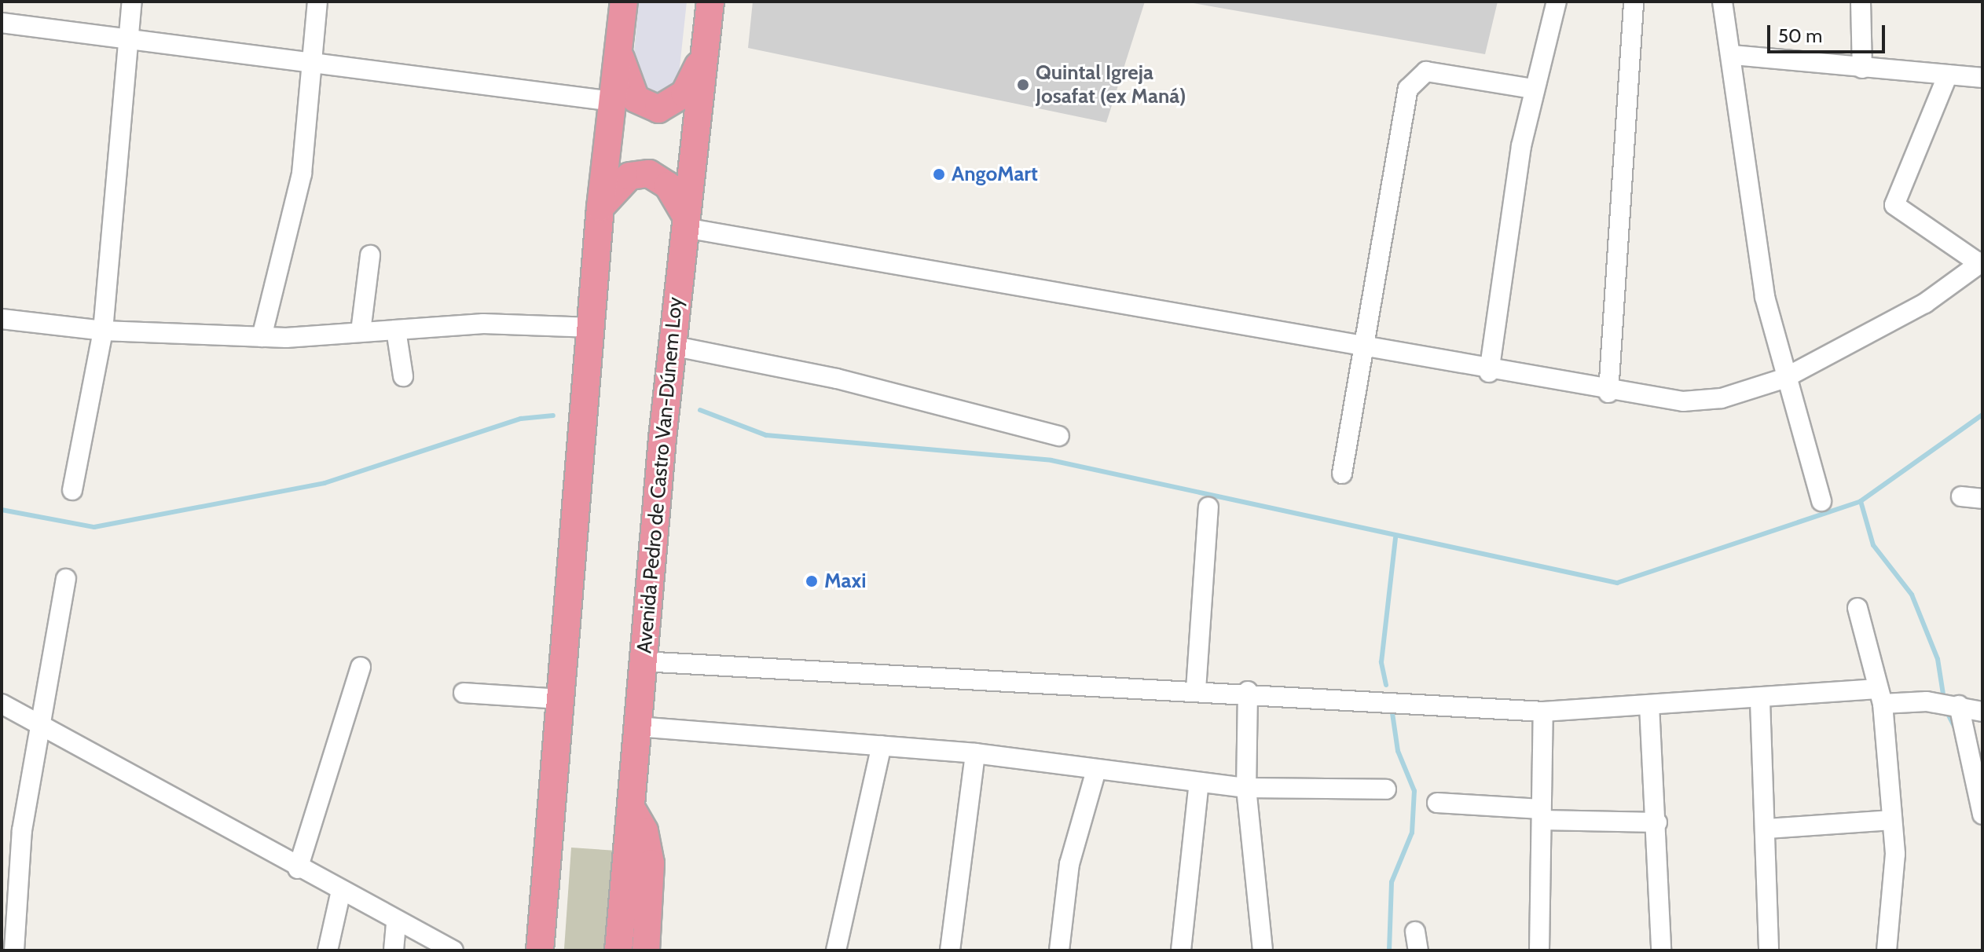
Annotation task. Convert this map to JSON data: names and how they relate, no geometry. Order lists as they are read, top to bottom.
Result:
{
  "streets": {
    "highway": ["Avenida Pedro de Castro Van-Dúnem Loy"]
  },
  "places": ["Quintal Igreja Josafat (ex Maná)", "AngoMart", "Maxi"],
  "scale_bar": "50 m"
}
